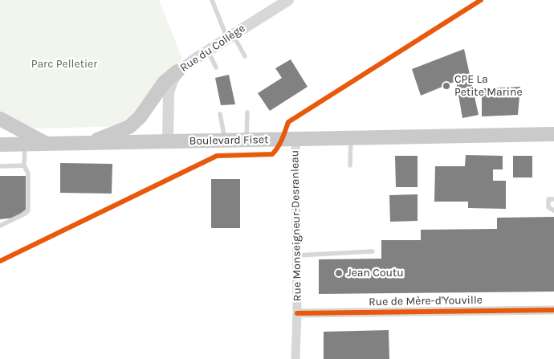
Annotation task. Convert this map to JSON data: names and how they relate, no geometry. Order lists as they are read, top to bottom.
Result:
{
  "streets": {
    "main road": ["Boulevard Fiset"],
    "street": ["Rue du Collège", "Rue Monseigneur-Desranleau", "Rue de Mère-d'Youville"]
  },
  "crossings": [
    ["Rue du Collège", "Boulevard Fiset"],
    ["Boulevard Fiset", "Rue Monseigneur-Desranleau"],
    ["Rue Monseigneur-Desranleau", "Rue de Mère-d'Youville"]
  ],
  "parks": ["Parc Pelletier"],
  "places": ["CPE La Petite Marine", "Jean Coutu"]
}
